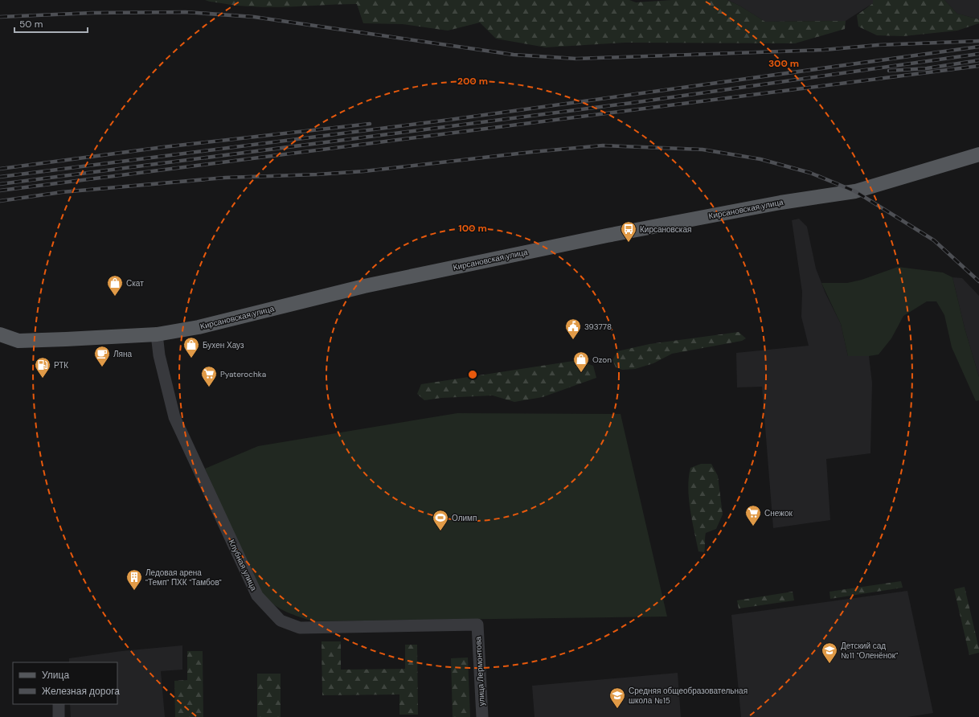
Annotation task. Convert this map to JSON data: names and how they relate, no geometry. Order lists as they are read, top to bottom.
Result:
{
  "streets": {
    "main road": ["Кирсановская улица"],
    "street": ["Клубная улица", "улица Лермонтова"]
  },
  "crossings": [
    ["Кирсановская улица", "Клубная улица"],
    ["Клубная улица", "улица Лермонтова"]
  ],
  "places": {
    "bus stop": ["Кирсановская"],
    "shop": ["Скат", "Бухен Хауз", "Ozon"],
    "public building": ["393778"],
    "cafe": ["Ляна"],
    "fuel station": ["РТК"],
    "supermarket": ["Pyaterochka", "Снежок"],
    "sports": ["Олимп"],
    "building": ["Ледовая арена \"Темп\" ПХК \"Тамбов\""],
    "school or university": ["Детский сад №11 \"Оленёнок\"", "Средняя общеобразовательная школа №15"]
  },
  "legend": ["Улица", "Железная дорога"],
  "scale_bar": "50 m",
  "rings": ["300 m", "200 m", "100 m"]
}
